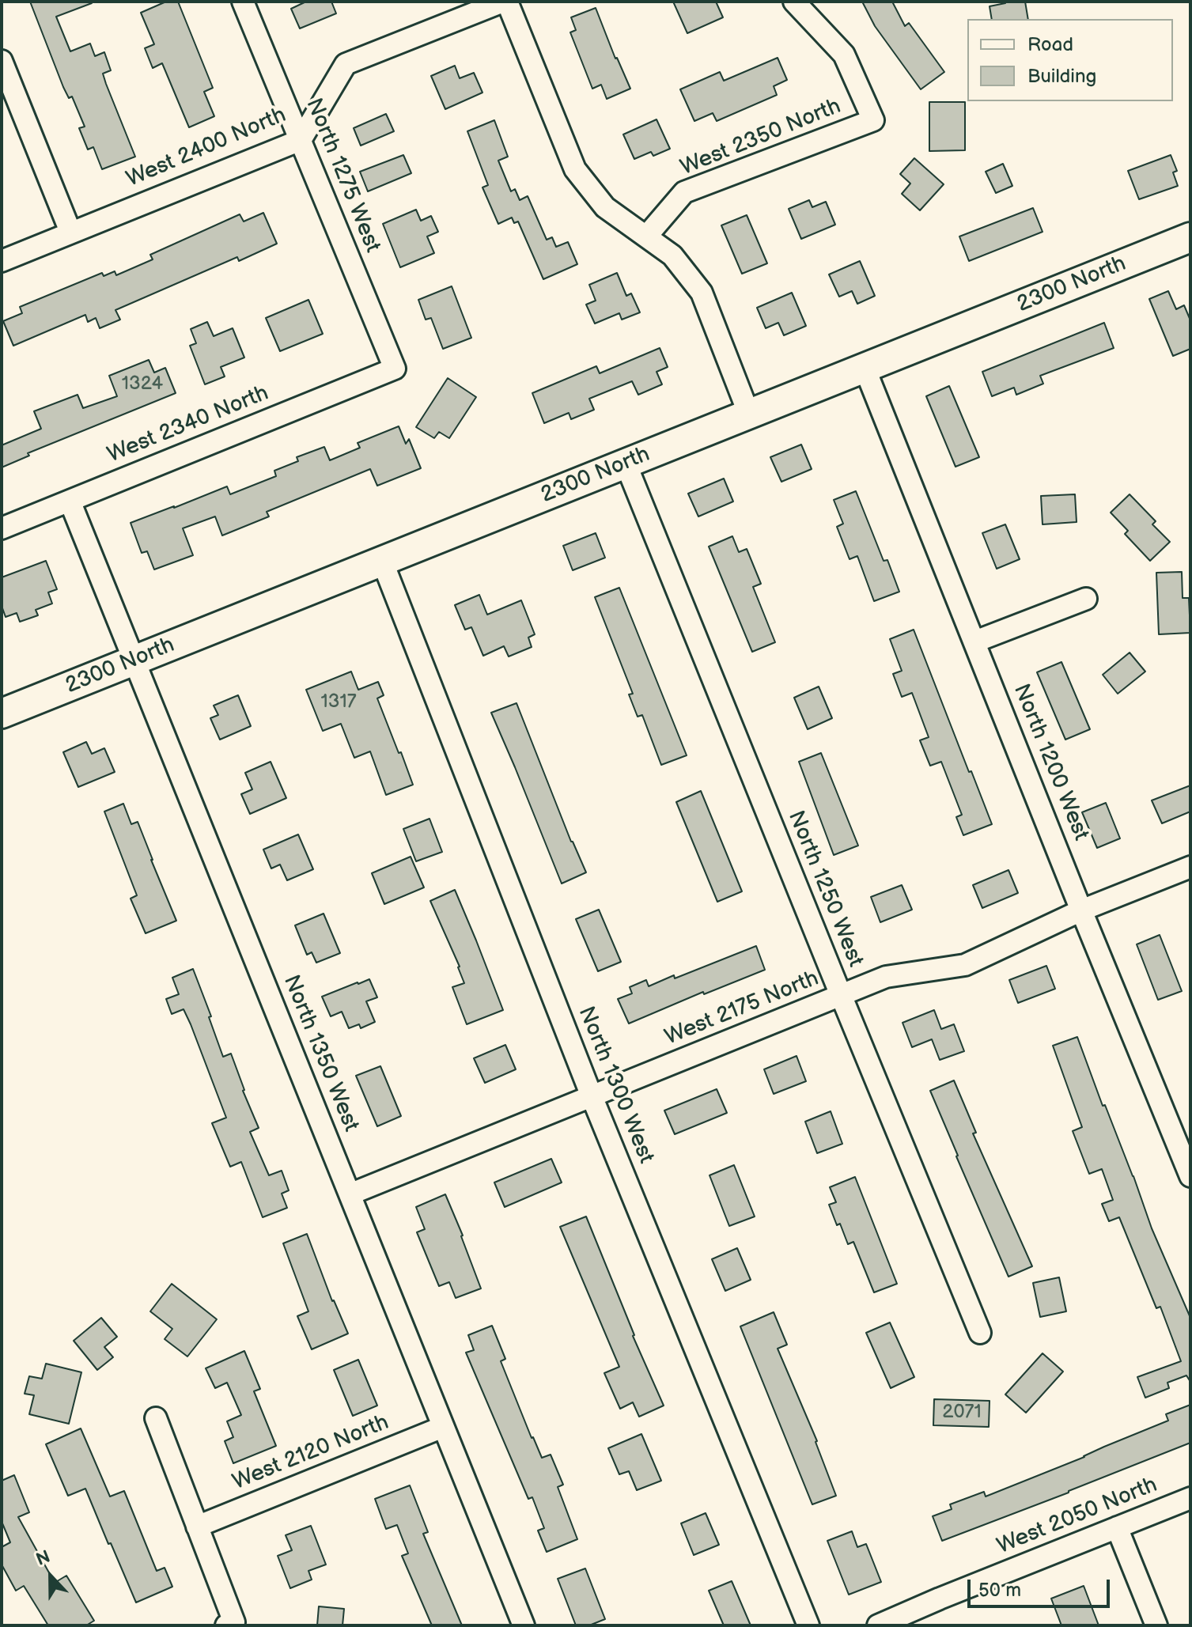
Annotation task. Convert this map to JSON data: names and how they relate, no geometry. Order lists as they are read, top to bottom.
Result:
{
  "streets": {
    "street": [
      "West 2350 North",
      "West 2400 North",
      "North 1275 West",
      "2300 North",
      "West 2340 North",
      "North 1200 West",
      "North 1250 West",
      "West 2175 North",
      "North 1350 West",
      "North 1300 West",
      "West 2120 North",
      "West 2050 North"
    ]
  },
  "crossings": [
    ["West 2400 North", "North 1275 West"],
    ["North 1275 West", "West 2340 North"],
    ["2300 North", "North 1200 West"],
    ["2300 North", "North 1250 West"],
    ["2300 North", "North 1350 West"],
    ["2300 North", "North 1300 West"],
    ["West 2340 North", "North 1350 West"],
    ["North 1200 West", "West 2175 North"],
    ["North 1250 West", "West 2175 North"],
    ["West 2175 North", "North 1350 West"],
    ["West 2175 North", "North 1300 West"],
    ["North 1350 West", "West 2120 North"]
  ],
  "house_numbers": ["1324", "1317", "2071"],
  "legend": ["Road", "Building"],
  "scale_bar": "50 m",
  "north": "top"
}
